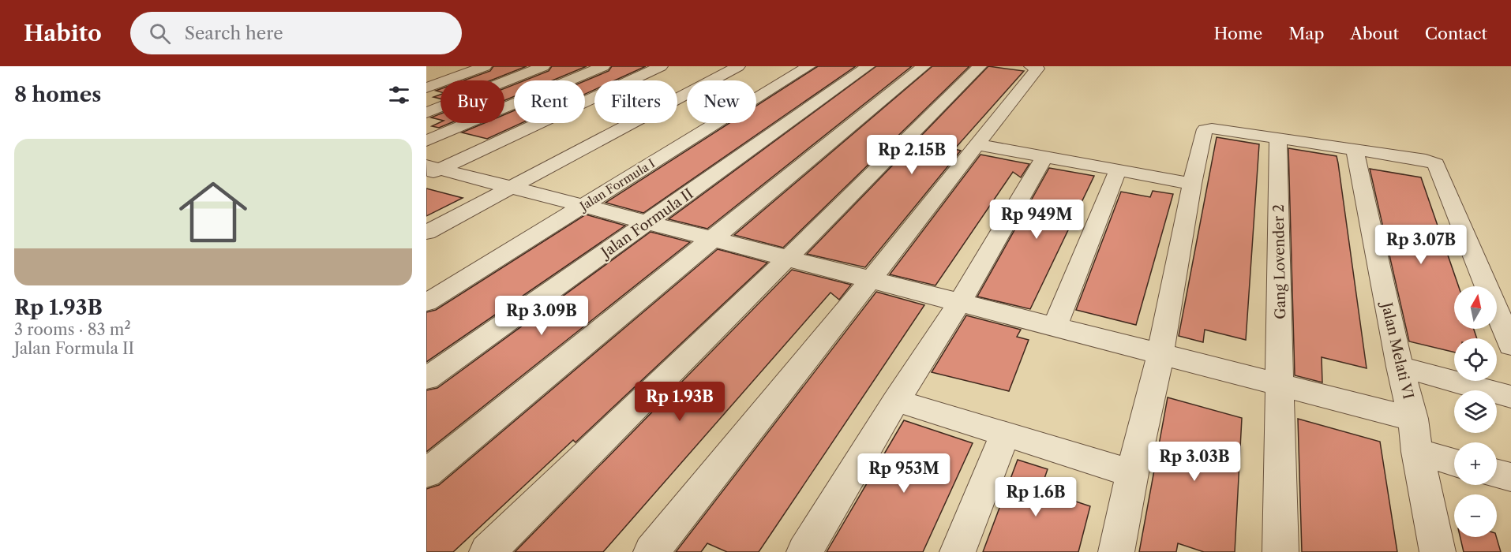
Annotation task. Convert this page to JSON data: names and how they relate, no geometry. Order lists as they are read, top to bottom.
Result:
{
  "streets": {
    "street": [
      "Jalan Formula I",
      "Jalan Formula II",
      "Gang Lovender 2",
      "Jalan Melati VI"
    ]
  },
  "north": "top",
  "page": {
    "header": "Habito",
    "search": "Search here",
    "nav": [
      "Home",
      "Map",
      "About",
      "Contact"
    ],
    "heading": "8 homes",
    "chip": [
      "Buy",
      "Rent",
      "Filters",
      "New"
    ],
    "list": [
      {
        "name": "Rp 1.93B",
        "note": "3 rooms · 83 m² · Jalan Formula II"
      }
    ],
    "price": [
      "Rp 2.15B",
      "Rp 949M",
      "Rp 3.07B",
      "Rp 3.09B",
      "Rp 1.93B",
      "Rp 3.03B",
      "Rp 953M",
      "Rp 1.6B"
    ],
    "map_buttons": ["+", "−"]
  }
}
